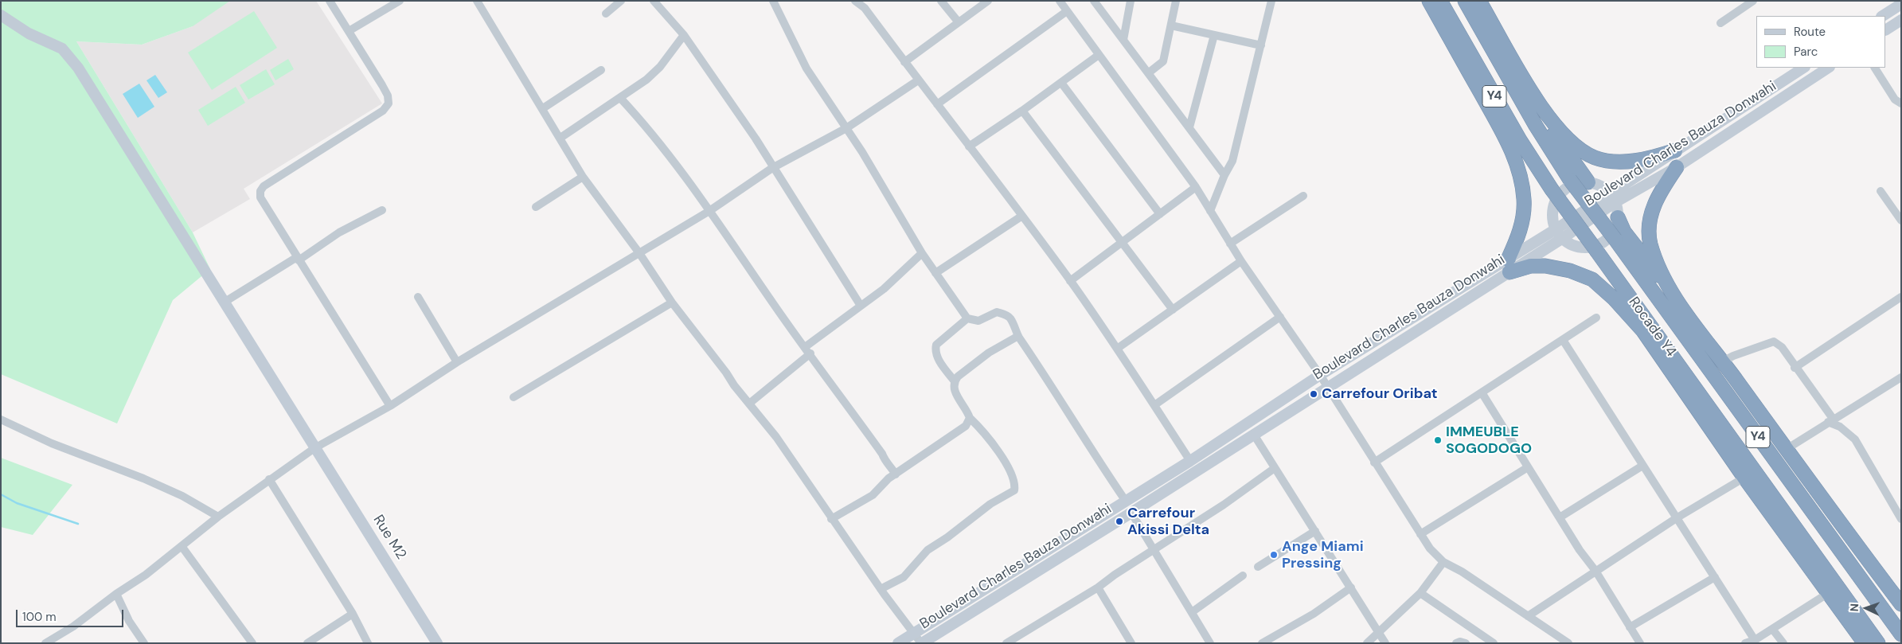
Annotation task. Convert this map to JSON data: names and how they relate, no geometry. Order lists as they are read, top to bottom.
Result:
{
  "streets": {
    "highway": ["Y4", "Rocade Y4"],
    "main road": ["Boulevard Charles Bauza Donwahi", "Rue M2"]
  },
  "places": [
    "Carrefour Oribat",
    "IMMEUBLE SOGODOGO",
    "Carrefour Akissi Delta",
    "Ange Miami Pressing"
  ],
  "legend": ["Route", "Parc"],
  "scale_bar": "100 m",
  "north": "left"
}
